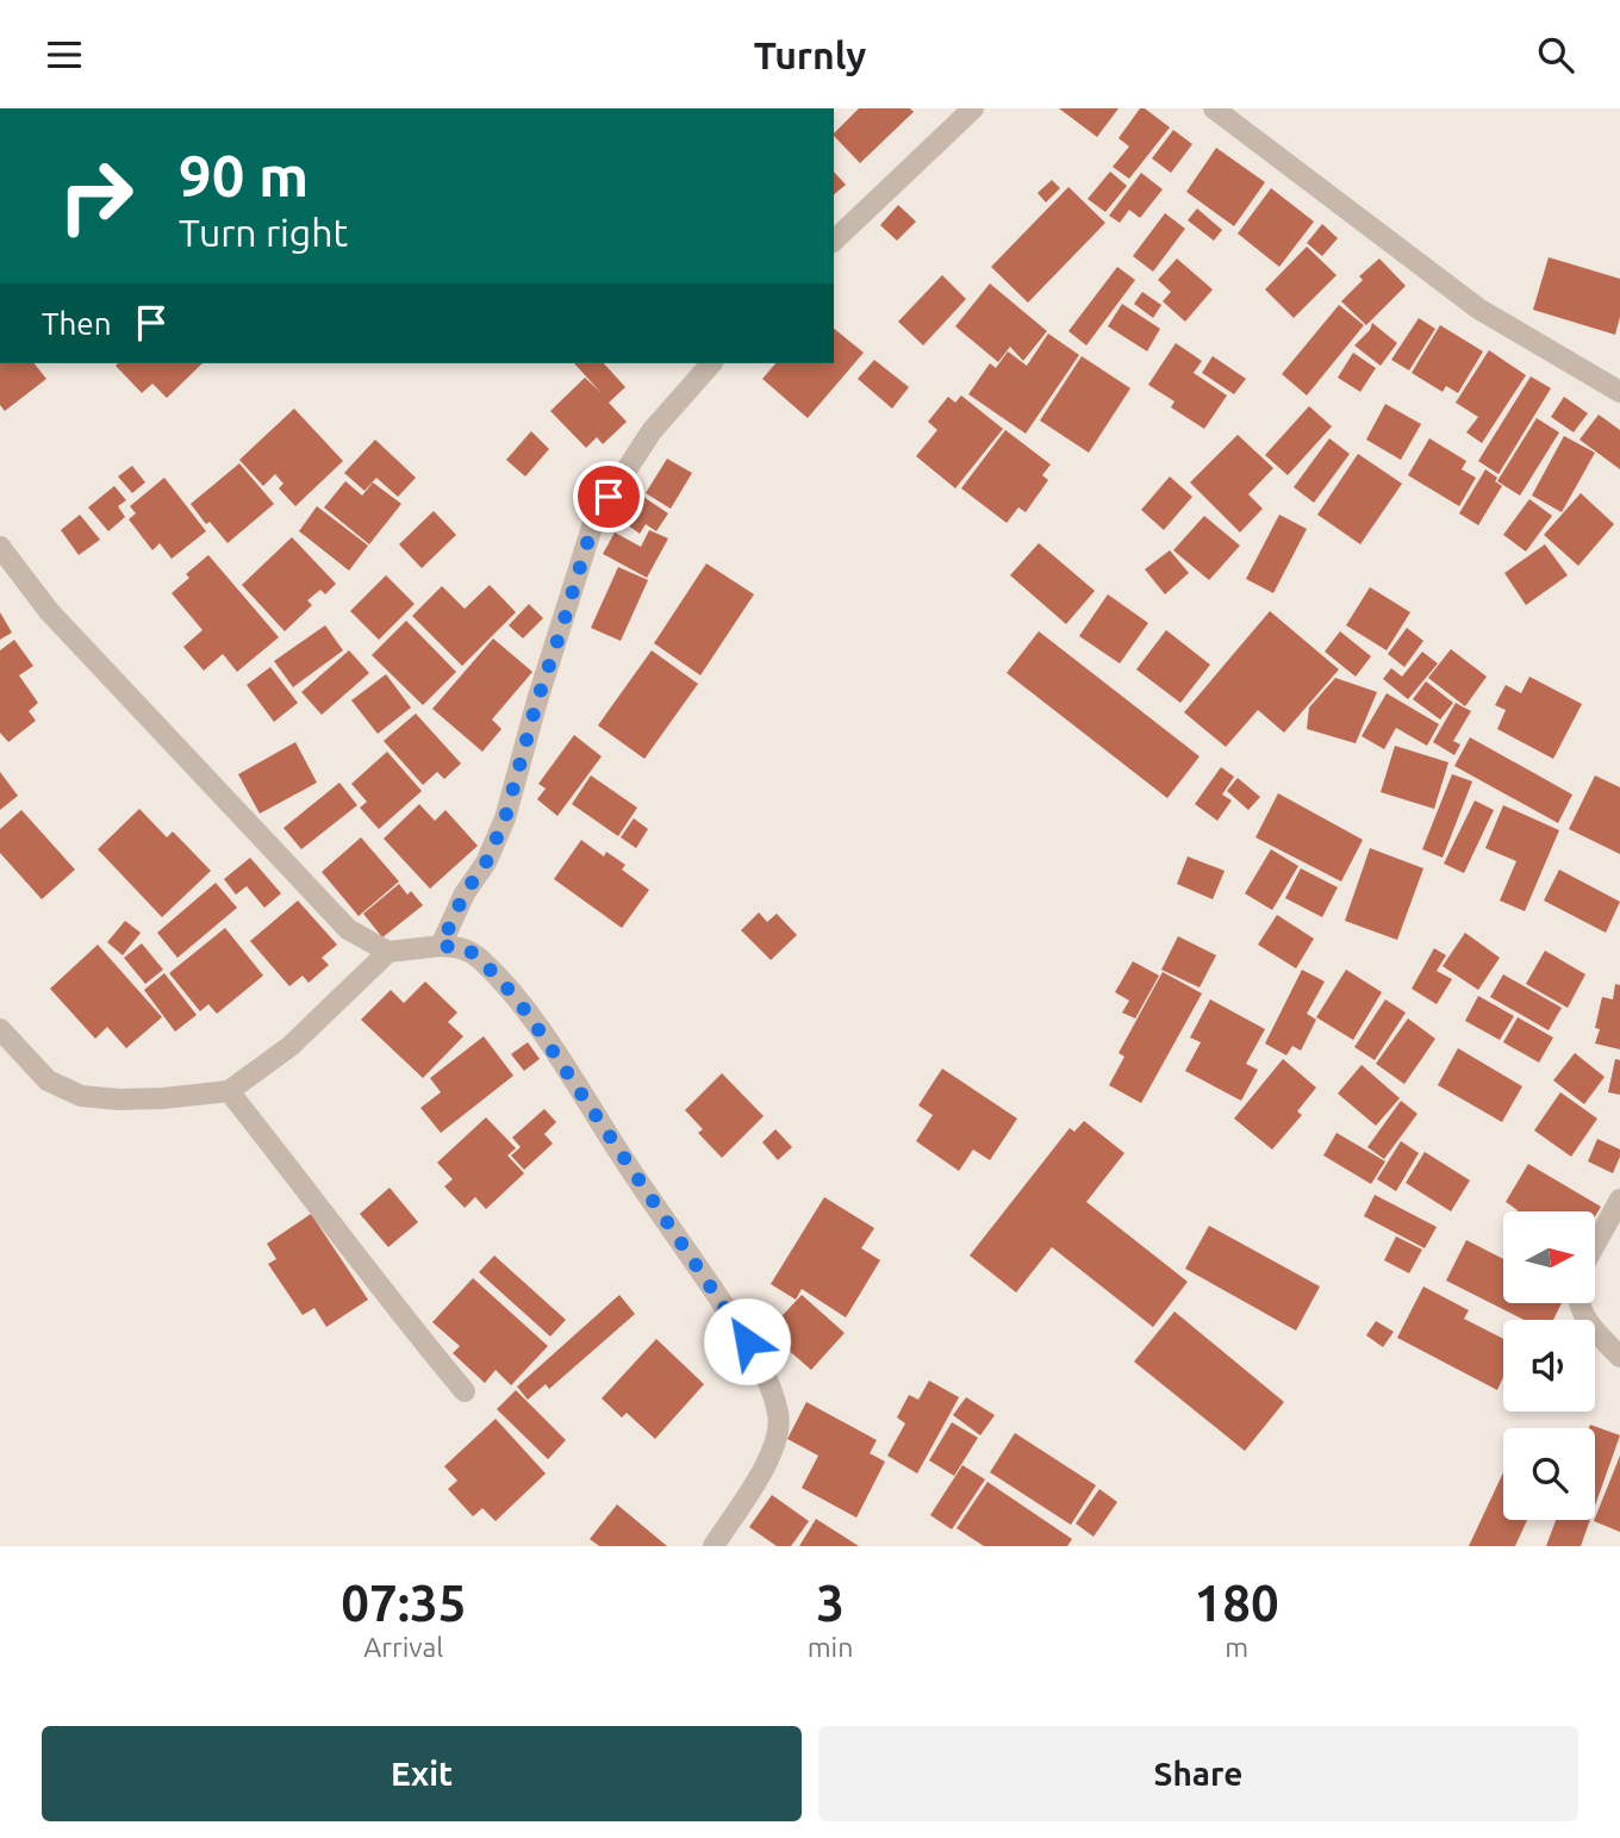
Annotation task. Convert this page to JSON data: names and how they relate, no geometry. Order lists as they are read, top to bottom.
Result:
{
  "north": "right",
  "page": {
    "header": "Turnly",
    "turn": ["90 m", "Turn right"],
    "then": "Then",
    "eta": [
      "07:35",
      "Arrival",
      "3",
      "min",
      "180",
      "m"
    ],
    "buttons": ["Exit", "Share"]
  }
}
